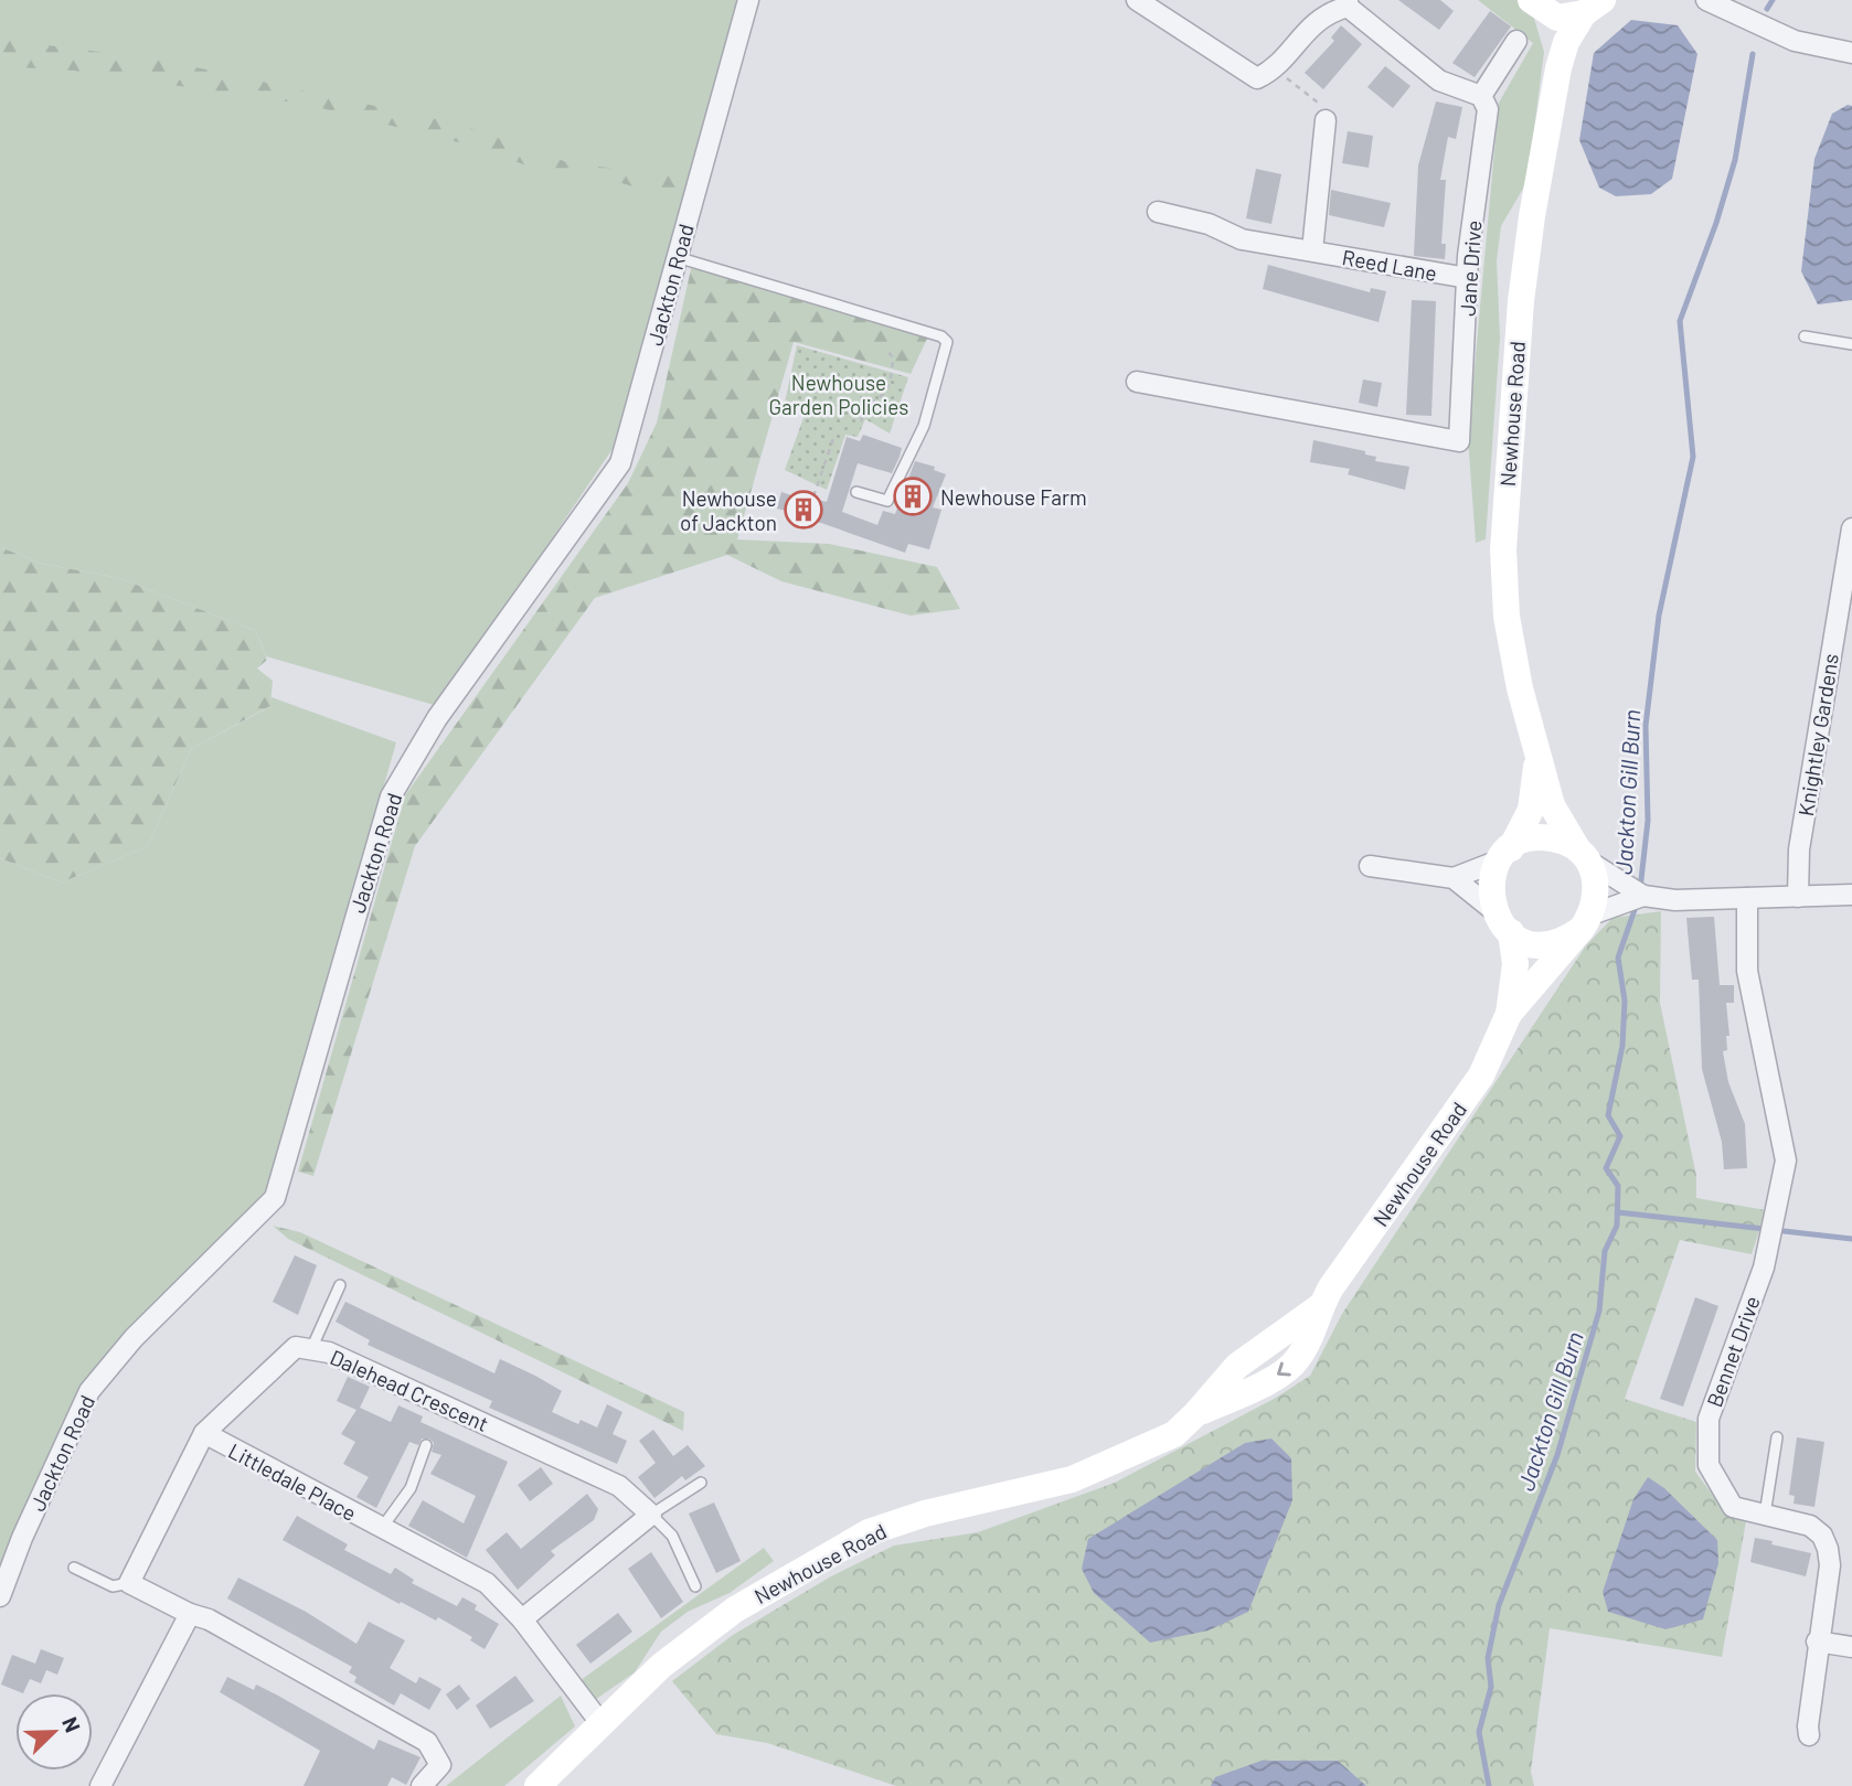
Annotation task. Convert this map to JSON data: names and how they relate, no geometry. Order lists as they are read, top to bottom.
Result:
{
  "streets": {
    "street": [
      "Reed Lane",
      "Jane Drive",
      "Jackton Road",
      "Newhouse Road",
      "Knightley Gardens",
      "Bennet Drive",
      "Dalehead Crescent",
      "Littledale Place"
    ]
  },
  "crossings": [
    ["Reed Lane", "Jane Drive"],
    ["Newhouse Road", "Littledale Place"],
    ["Dalehead Crescent", "Littledale Place"]
  ],
  "water": ["Jackton Gill Burn"],
  "parks": ["Newhouse Garden Policies"],
  "places": {
    "building": ["Newhouse Farm", "Newhouse of Jackton"]
  },
  "north": "top right"
}
